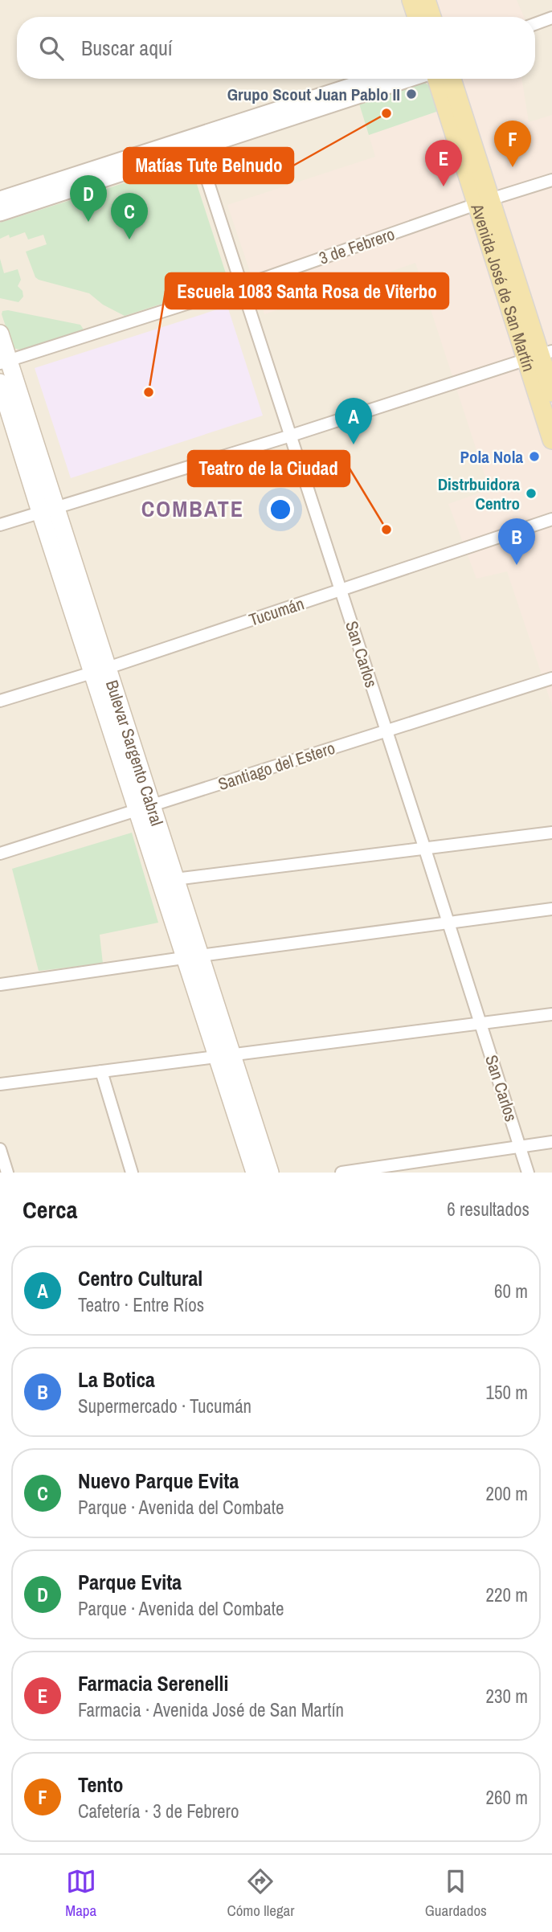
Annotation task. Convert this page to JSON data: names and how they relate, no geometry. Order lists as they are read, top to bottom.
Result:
{
  "streets": {
    "main road": ["Avenida José de San Martín", "Bulevar Sargento Cabral"],
    "street": [
      "3 de Febrero",
      "Tucumán",
      "San Carlos",
      "Santiago del Estero"
    ]
  },
  "crossings": [
    ["3 de Febrero", "Avenida José de San Martín"],
    ["3 de Febrero", "San Carlos"],
    ["3 de Febrero", "Bulevar Sargento Cabral"],
    ["Tucumán", "San Carlos"],
    ["Tucumán", "Bulevar Sargento Cabral"],
    ["San Carlos", "Santiago del Estero"],
    ["Bulevar Sargento Cabral", "Santiago del Estero"]
  ],
  "districts": ["COMBATE"],
  "places": [
    "Grupo Scout Juan Pablo II",
    "Matías Tute Belnudo",
    "Escuela 1083 Santa Rosa de Viterbo",
    "Pola Nola",
    "Distrbuidora Centro",
    "Teatro de la Ciudad"
  ],
  "page": {
    "search": "Buscar aquí",
    "pins": [
      "F",
      "E",
      "D",
      "C",
      "A",
      "B"
    ],
    "heading": ["Cerca", "6 resultados"],
    "list": [
      {
        "mark": "A",
        "name": "Centro Cultural",
        "note": "Teatro · Entre Ríos",
        "value": "60 m"
      },
      {
        "mark": "B",
        "name": "La Botica",
        "note": "Supermercado · Tucumán",
        "value": "150 m"
      },
      {
        "mark": "C",
        "name": "Nuevo Parque Evita",
        "note": "Parque · Avenida del Combate",
        "value": "200 m"
      },
      {
        "mark": "D",
        "name": "Parque Evita",
        "note": "Parque · Avenida del Combate",
        "value": "220 m"
      },
      {
        "mark": "E",
        "name": "Farmacia Serenelli",
        "note": "Farmacia · Avenida José de San Martín",
        "value": "230 m"
      },
      {
        "mark": "F",
        "name": "Tento",
        "note": "Cafetería · 3 de Febrero",
        "value": "260 m"
      }
    ],
    "nav": ["Mapa", "Cómo llegar", "Guardados"]
  }
}
